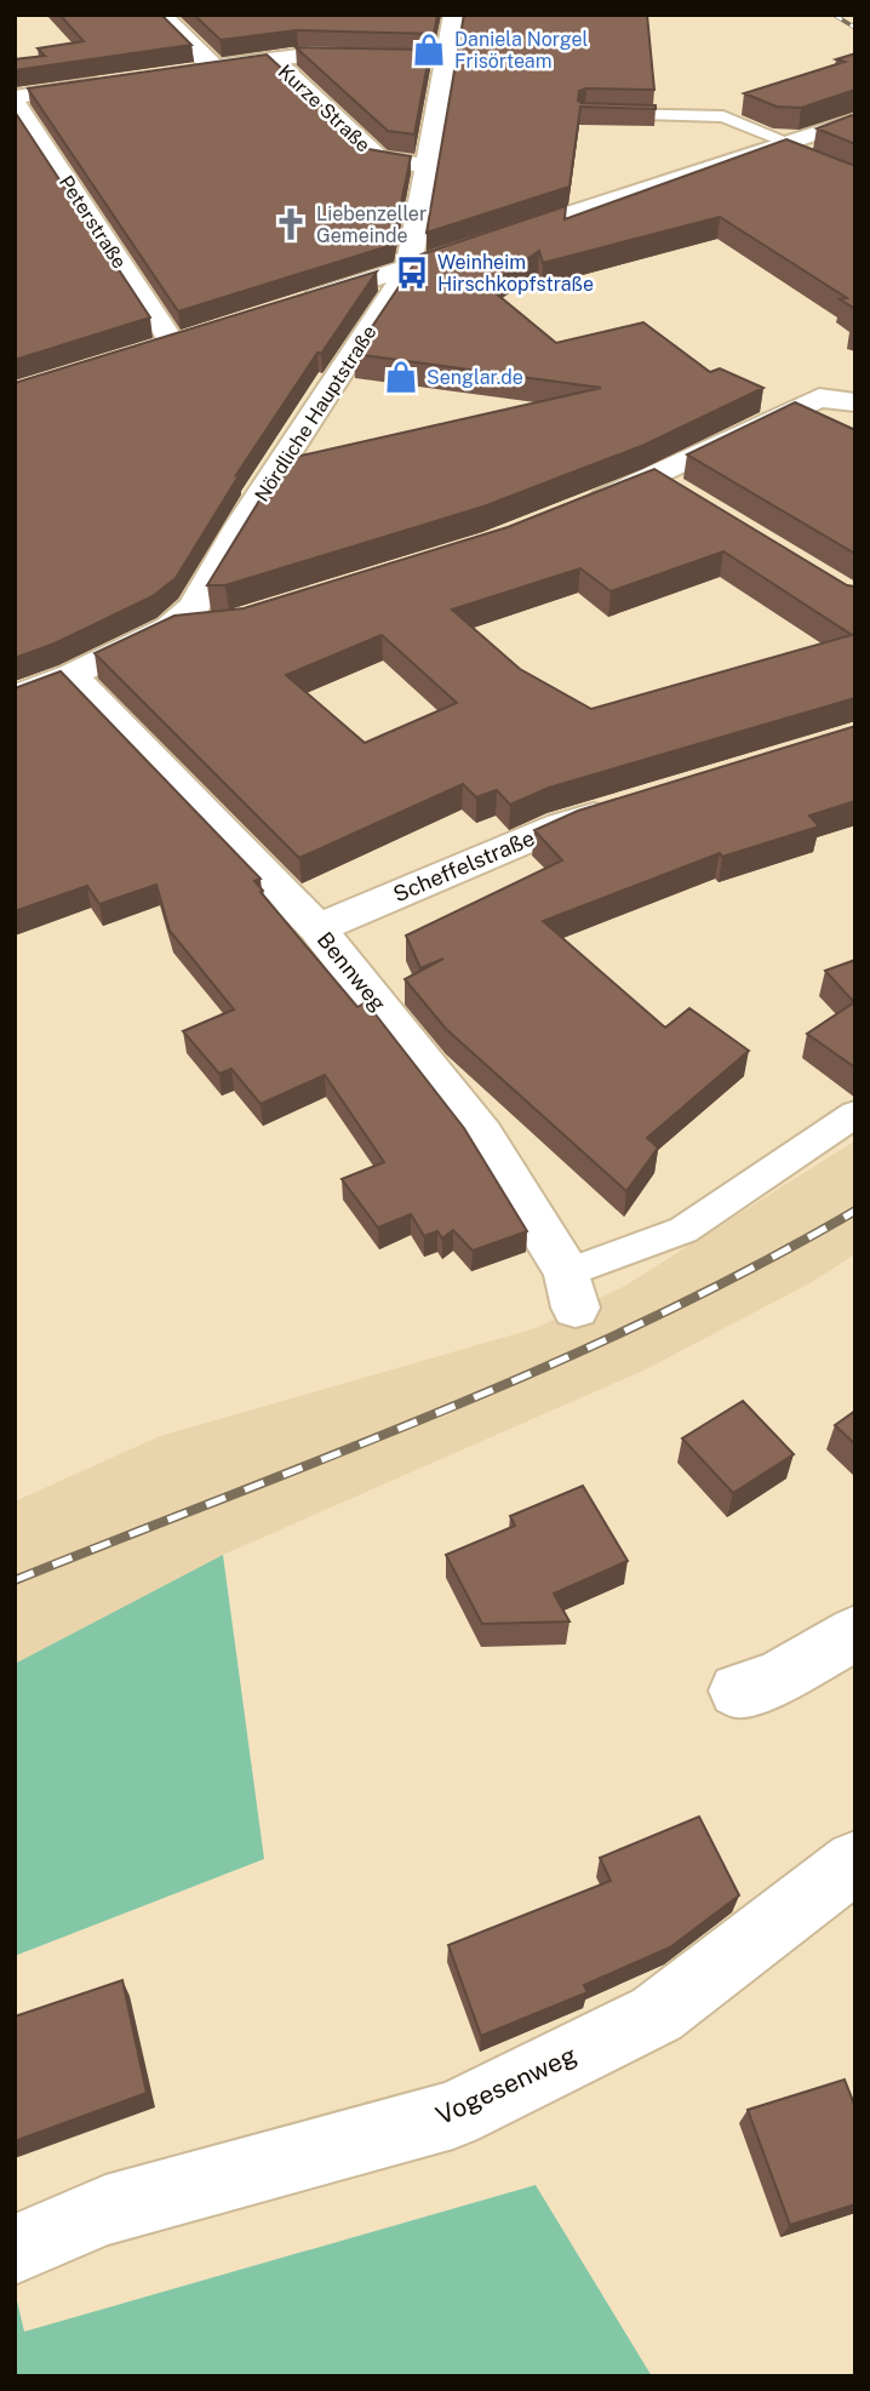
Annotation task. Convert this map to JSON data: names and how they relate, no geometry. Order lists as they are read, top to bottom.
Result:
{
  "streets": {
    "street": [
      "Kurze Straße",
      "Peterstraße",
      "Nördliche Hauptstraße",
      "Scheffelstraße",
      "Bennweg",
      "Vogesenweg"
    ]
  },
  "crossings": [
    ["Kurze Straße", "Nördliche Hauptstraße"],
    ["Nördliche Hauptstraße", "Bennweg"],
    ["Scheffelstraße", "Bennweg"]
  ],
  "places": {
    "shop": ["Daniela Norgel Frisörteam", "Senglar.de"],
    "church": ["Liebenzeller Gemeinde"],
    "bus stop": ["Weinheim Hirschkopfstraße"]
  }
}
